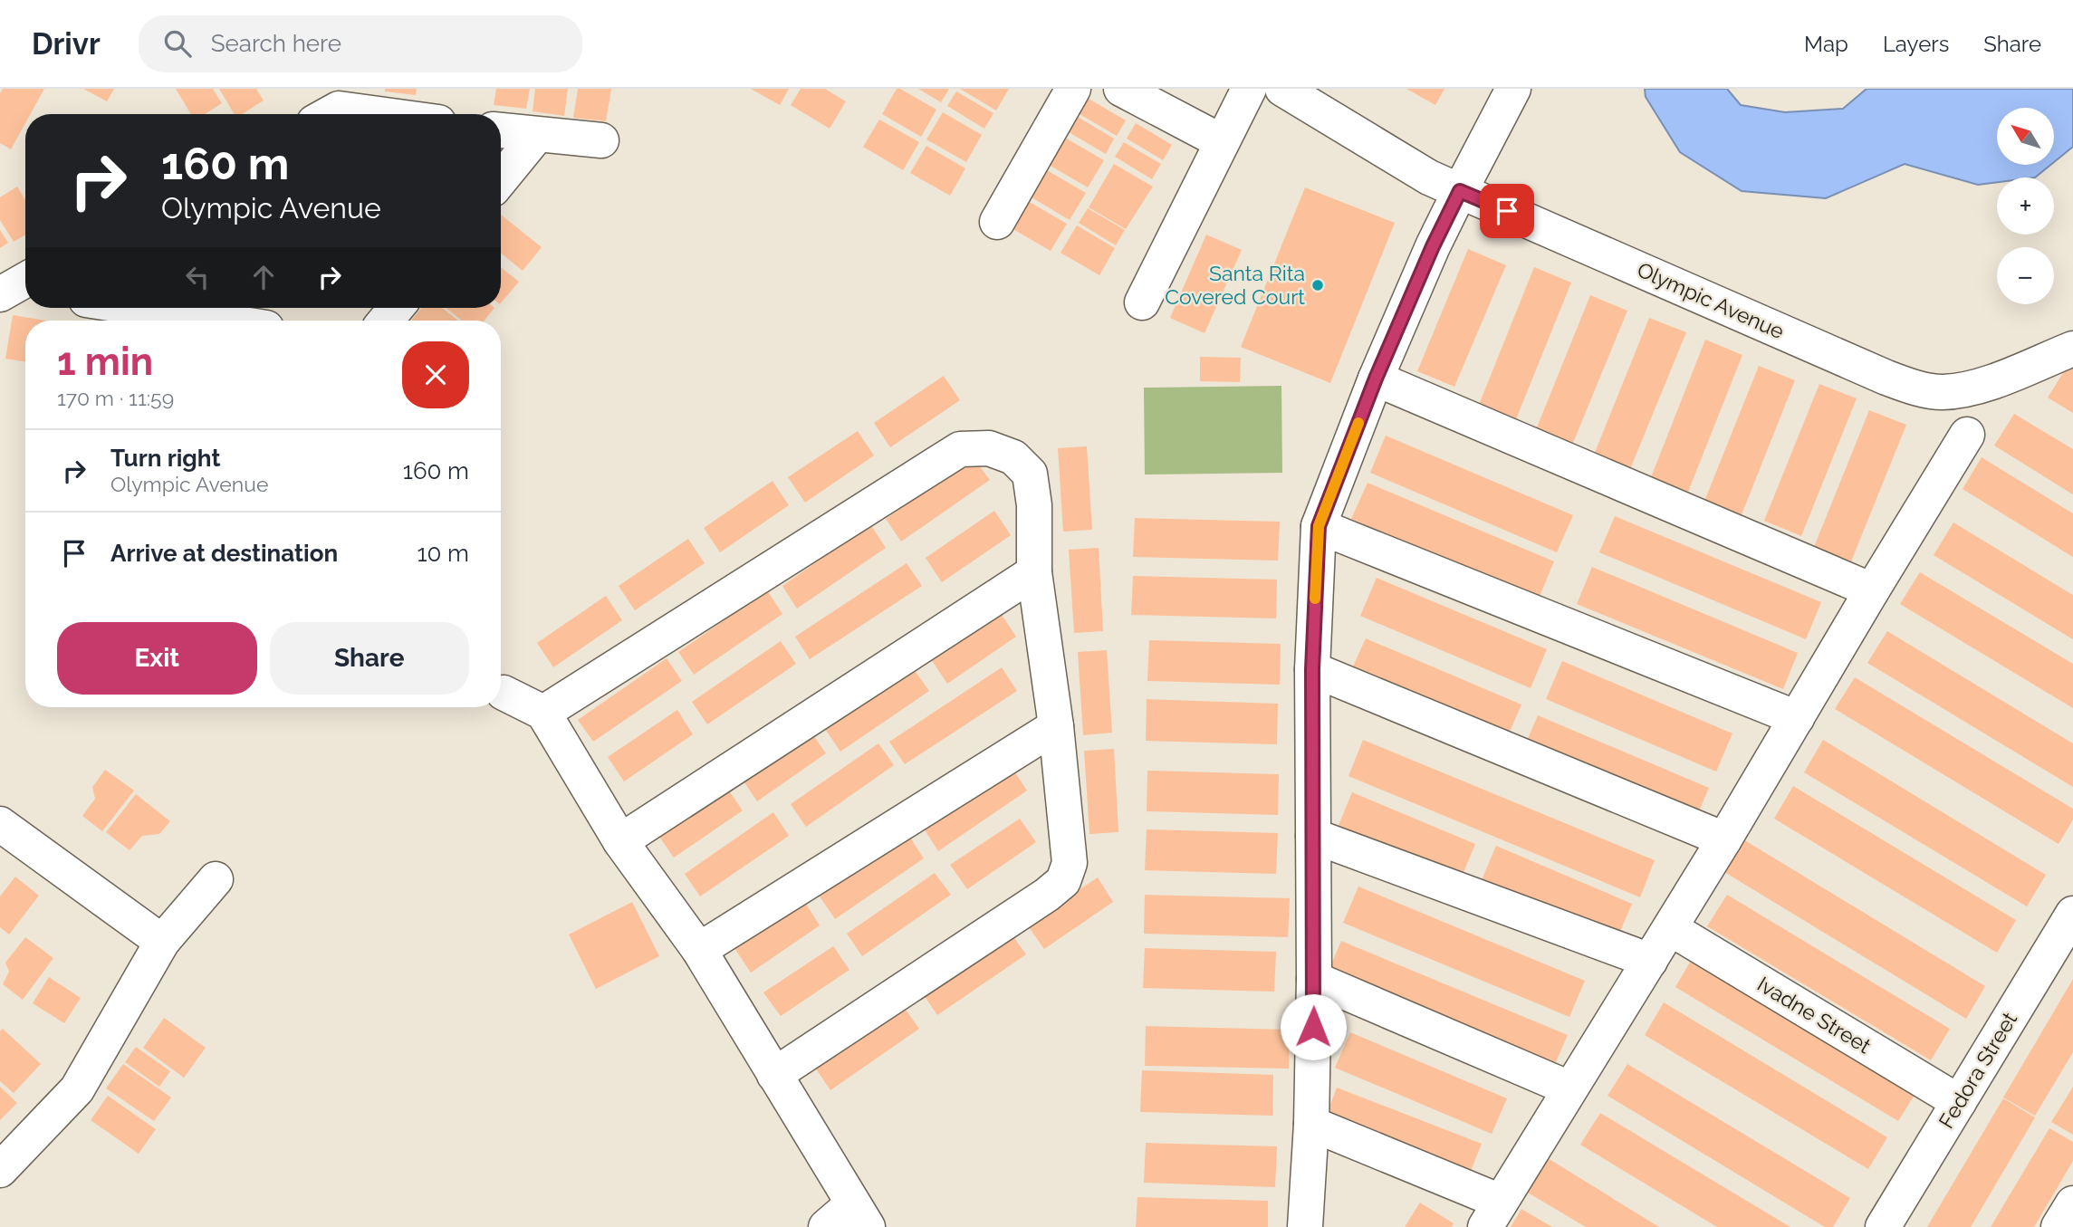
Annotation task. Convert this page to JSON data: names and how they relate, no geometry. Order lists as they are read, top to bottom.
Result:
{
  "streets": {
    "street": ["Olympic Avenue", "Ivadne Street", "Fedora Street"]
  },
  "crossings": [
    ["Ivadne Street", "Fedora Street"]
  ],
  "places": ["Santa Rita Covered Court"],
  "north": "top left",
  "page": {
    "header": "Drivr",
    "search": "Search here",
    "nav": ["Map", "Layers", "Share"],
    "map_buttons": ["+", "−"],
    "turn": ["160 m", "Olympic Avenue"],
    "heading": ["1 min", "170 m · 11:59"],
    "list": [
      {
        "name": "Turn right",
        "note": "Olympic Avenue",
        "value": "160 m"
      },
      {
        "name": "Arrive at destination",
        "value": "10 m"
      }
    ],
    "buttons": ["Exit", "Share"]
  }
}
